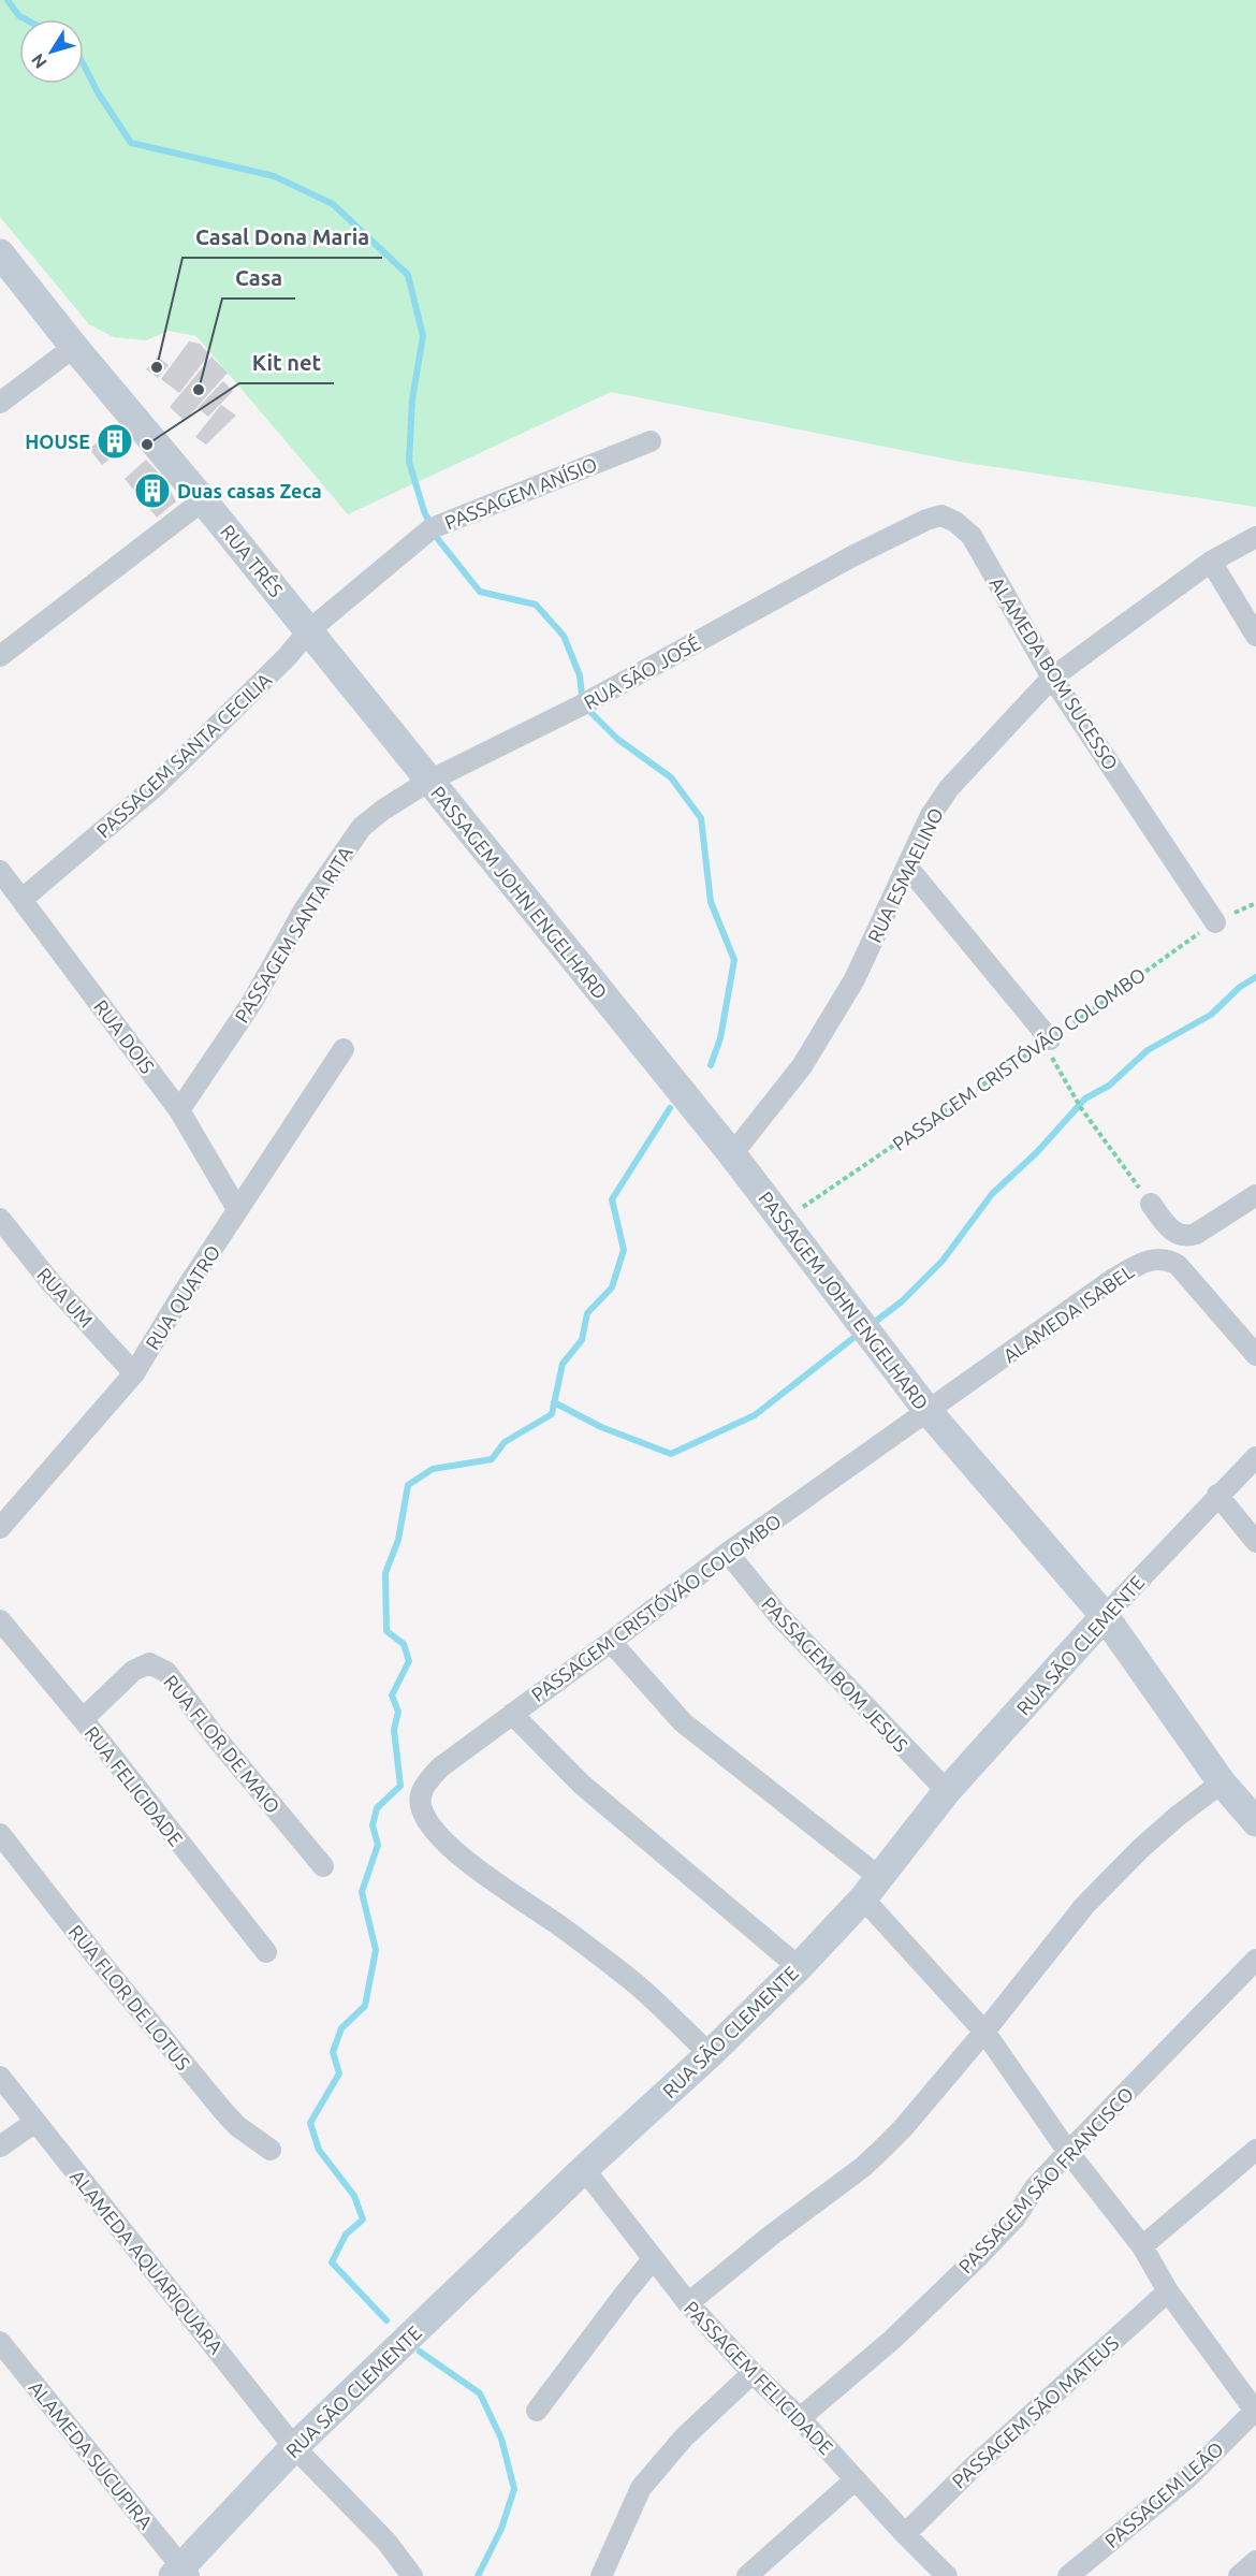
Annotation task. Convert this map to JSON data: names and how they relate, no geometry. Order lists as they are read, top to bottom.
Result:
{
  "streets": {
    "main road": ["RUA TRÊS", "PASSAGEM JOHN ENGELHARD", "RUA SÃO CLEMENTE"],
    "street": [
      "PASSAGEM ANÍSIO",
      "RUA SÃO JOSÉ",
      "ALAMEDA BOM SUCESSO",
      "PASSAGEM SANTA CECILIA",
      "RUA ESMAELINO",
      "PASSAGEM SANTA RITA",
      "RUA DOIS",
      "PASSAGEM CRISTÓVÃO COLOMBO",
      "RUA UM",
      "RUA QUATRO",
      "ALAMEDA ISABEL",
      "PASSAGEM BOM JESUS",
      "RUA FLOR DE MAIO",
      "RUA FELICIDADE",
      "RUA FLOR DE LOTUS",
      "PASSAGEM SÃO FRANCISCO",
      "ALAMEDA AQUARIQUARA",
      "PASSAGEM FELICIDADE",
      "PASSAGEM SÃO MATEUS",
      "ALAMEDA SUCUPIRA",
      "PASSAGEM LEÃO"
    ]
  },
  "crossings": [
    ["PASSAGEM ANÍSIO", "RUA TRÊS"],
    ["PASSAGEM ANÍSIO", "PASSAGEM SANTA CECILIA"],
    ["RUA TRÊS", "RUA SÃO JOSÉ"],
    ["RUA TRÊS", "PASSAGEM SANTA CECILIA"],
    ["RUA TRÊS", "PASSAGEM JOHN ENGELHARD"],
    ["RUA TRÊS", "PASSAGEM SANTA RITA"],
    ["RUA SÃO JOSÉ", "ALAMEDA BOM SUCESSO"],
    ["RUA SÃO JOSÉ", "PASSAGEM JOHN ENGELHARD"],
    ["RUA SÃO JOSÉ", "PASSAGEM SANTA RITA"],
    ["ALAMEDA BOM SUCESSO", "RUA ESMAELINO"],
    ["ALAMEDA BOM SUCESSO", "PASSAGEM CRISTÓVÃO COLOMBO"],
    ["PASSAGEM SANTA CECILIA", "RUA DOIS"],
    ["RUA ESMAELINO", "PASSAGEM JOHN ENGELHARD"],
    ["PASSAGEM JOHN ENGELHARD", "PASSAGEM SANTA RITA"],
    ["PASSAGEM JOHN ENGELHARD", "PASSAGEM CRISTÓVÃO COLOMBO"],
    ["PASSAGEM JOHN ENGELHARD", "ALAMEDA ISABEL"],
    ["PASSAGEM JOHN ENGELHARD", "RUA SÃO CLEMENTE"],
    ["PASSAGEM SANTA RITA", "RUA DOIS"],
    ["RUA DOIS", "RUA QUATRO"],
    ["PASSAGEM CRISTÓVÃO COLOMBO", "ALAMEDA ISABEL"],
    ["PASSAGEM CRISTÓVÃO COLOMBO", "RUA SÃO CLEMENTE"],
    ["PASSAGEM CRISTÓVÃO COLOMBO", "PASSAGEM BOM JESUS"],
    ["RUA UM", "RUA QUATRO"],
    ["RUA SÃO CLEMENTE", "PASSAGEM BOM JESUS"],
    ["RUA SÃO CLEMENTE", "ALAMEDA AQUARIQUARA"],
    ["RUA SÃO CLEMENTE", "PASSAGEM FELICIDADE"],
    ["RUA SÃO CLEMENTE", "ALAMEDA SUCUPIRA"],
    ["RUA FLOR DE MAIO", "RUA FELICIDADE"],
    ["PASSAGEM SÃO FRANCISCO", "PASSAGEM FELICIDADE"],
    ["PASSAGEM FELICIDADE", "PASSAGEM SÃO MATEUS"]
  ],
  "places": {
    "other": ["Casal Dona Maria", "Casa", "Kit net"],
    "building": ["HOUSE", "Duas casas Zeca"]
  },
  "north": "bottom left"
}
